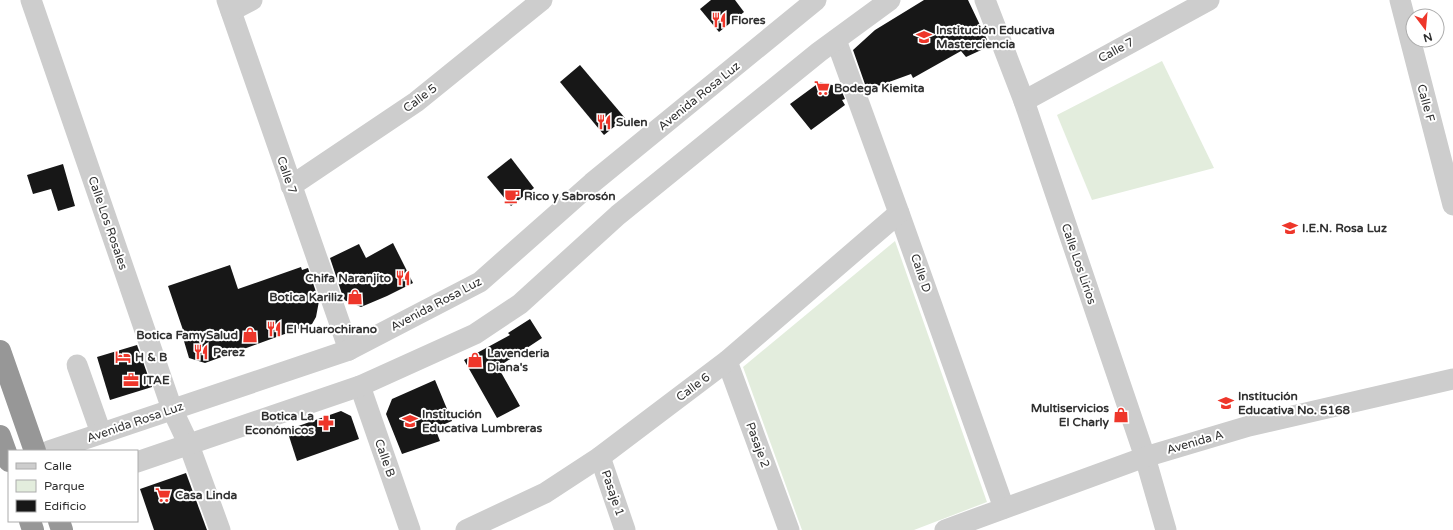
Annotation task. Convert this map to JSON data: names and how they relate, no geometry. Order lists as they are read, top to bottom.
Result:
{
  "streets": {
    "street": [
      "Calle 7",
      "Avenida Rosa Luz",
      "Calle 5",
      "Calle F",
      "Calle Los Rosales",
      "Calle Los Lirios",
      "Calle D",
      "Calle 6",
      "Avenida A",
      "Pasaje 2",
      "Calle B",
      "Pasaje 1"
    ]
  },
  "crossings": [
    ["Calle 7", "Avenida Rosa Luz"],
    ["Calle 7", "Calle 5"],
    ["Calle 7", "Calle Los Lirios"],
    ["Avenida Rosa Luz", "Calle Los Rosales"],
    ["Calle Los Lirios", "Avenida A"],
    ["Calle D", "Calle 6"],
    ["Calle D", "Avenida A"],
    ["Calle 6", "Pasaje 2"],
    ["Calle 6", "Pasaje 1"]
  ],
  "places": {
    "restaurant": [
      "Flores",
      "Sulen",
      "Chifa Naranjito",
      "El Huarochirano",
      "Perez"
    ],
    "school or university": [
      "Institución Educativa Masterciencia",
      "I.E.N. Rosa Luz",
      "Institución Educativa No. 5168",
      "Institución Educativa Lumbreras"
    ],
    "supermarket": ["Bodega Kiemita", "Casa Linda"],
    "cafe": ["Rico y Sabrosón"],
    "shop": [
      "Botica Kariliz",
      "Botica FamySalud",
      "Lavenderia Diana's",
      "Multiservicios El Charly"
    ],
    "hotel": ["H & B"],
    "office": ["ITAE"],
    "pharmacy": ["Botica La Económicos"]
  },
  "legend": ["Calle", "Parque", "Edificio"],
  "north": "bottom"
}
